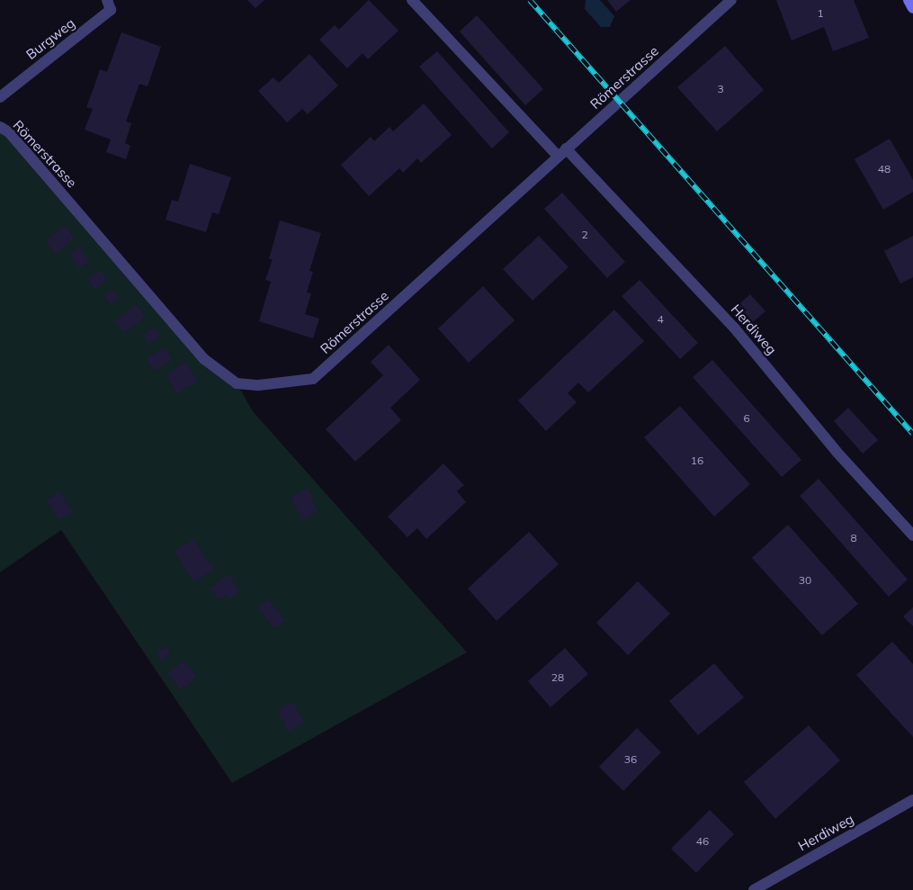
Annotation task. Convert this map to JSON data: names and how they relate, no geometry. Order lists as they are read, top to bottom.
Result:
{
  "streets": {
    "street": ["Burgweg", "Römerstrasse", "Herdiweg"]
  },
  "crossings": [
    ["Römerstrasse", "Herdiweg"]
  ],
  "house_numbers": [
    "1",
    "3",
    "48",
    "2",
    "4",
    "6",
    "16",
    "8",
    "30",
    "28",
    "36",
    "46"
  ]
}
